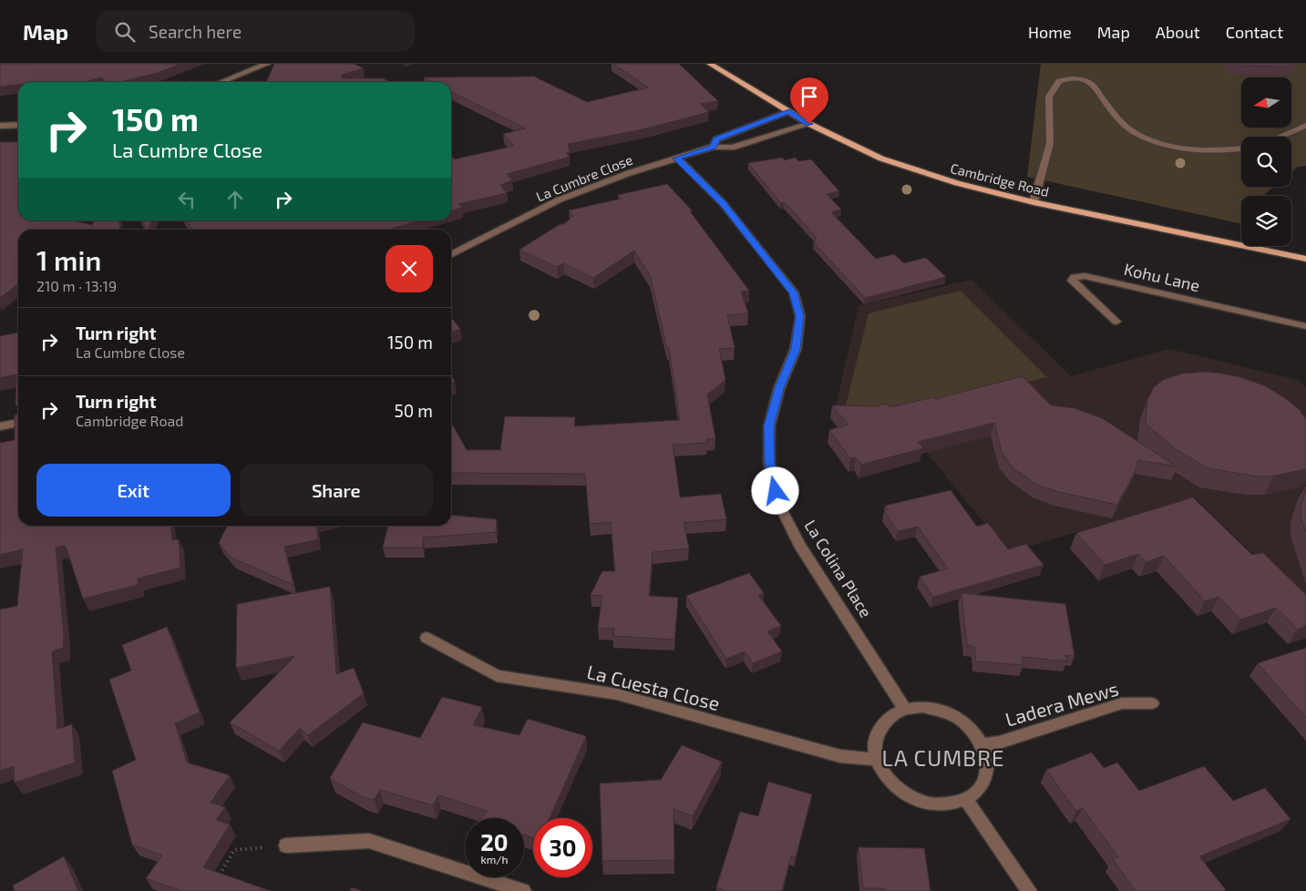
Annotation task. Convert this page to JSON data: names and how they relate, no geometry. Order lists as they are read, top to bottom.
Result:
{
  "streets": {
    "main road": ["Cambridge Road"],
    "street": [
      "La Cumbre Close",
      "Kohu Lane",
      "La Colina Place",
      "La Cuesta Close",
      "Ladera Mews"
    ]
  },
  "crossings": [
    ["La Cumbre Close", "Cambridge Road"],
    ["La Cumbre Close", "La Colina Place"],
    ["La Colina Place", "La Cuesta Close"],
    ["La Colina Place", "Ladera Mews"],
    ["La Cuesta Close", "Ladera Mews"]
  ],
  "districts": ["LA CUMBRE"],
  "north": "left",
  "page": {
    "header": "Map",
    "search": "Search here",
    "nav": [
      "Home",
      "Map",
      "About",
      "Contact"
    ],
    "turn": ["150 m", "La Cumbre Close"],
    "heading": ["1 min", "210 m · 13:19"],
    "list": [
      {
        "name": "Turn right",
        "note": "La Cumbre Close",
        "value": "150 m"
      },
      {
        "name": "Turn right",
        "note": "Cambridge Road",
        "value": "50 m"
      }
    ],
    "buttons": ["Exit", "Share"],
    "speed": "20 km/h",
    "limit": "30"
  }
}
